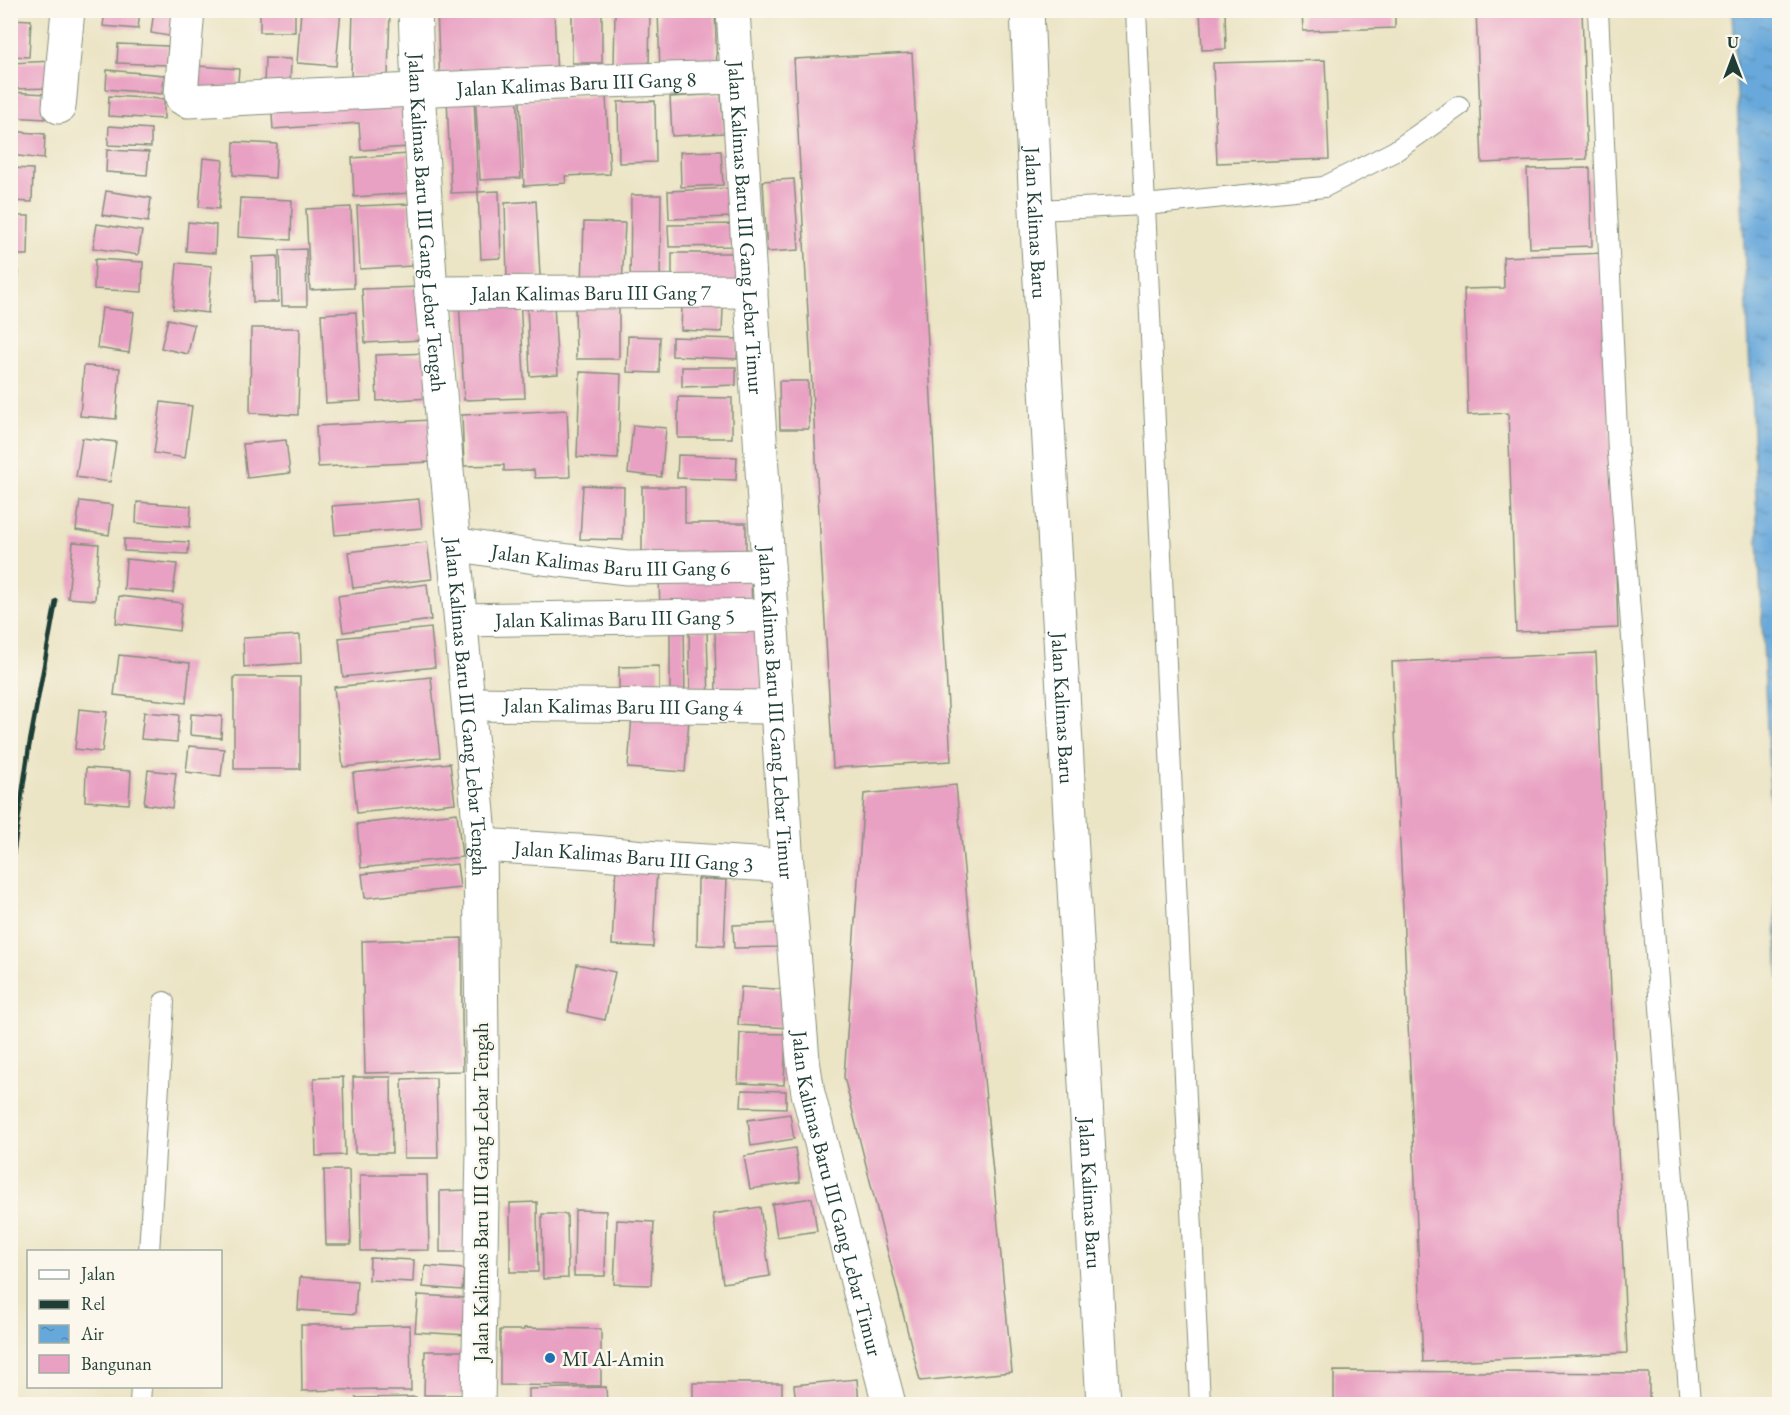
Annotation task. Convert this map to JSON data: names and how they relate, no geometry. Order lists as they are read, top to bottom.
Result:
{
  "streets": {
    "street": [
      "Jalan Kalimas Baru III Gang 8",
      "Jalan Kalimas Baru III Gang Lebar Tengah",
      "Jalan Kalimas Baru",
      "Jalan Kalimas Baru III Gang Lebar Timur",
      "Jalan Kalimas Baru III Gang 7",
      "Jalan Kalimas Baru III Gang 6",
      "Jalan Kalimas Baru III Gang 5",
      "Jalan Kalimas Baru III Gang 4",
      "Jalan Kalimas Baru III Gang 3"
    ]
  },
  "crossings": [
    ["Jalan Kalimas Baru III Gang 8", "Jalan Kalimas Baru III Gang Lebar Tengah"],
    ["Jalan Kalimas Baru III Gang 8", "Jalan Kalimas Baru III Gang Lebar Timur"],
    ["Jalan Kalimas Baru III Gang Lebar Tengah", "Jalan Kalimas Baru III Gang 7"],
    ["Jalan Kalimas Baru III Gang Lebar Tengah", "Jalan Kalimas Baru III Gang 6"],
    ["Jalan Kalimas Baru III Gang Lebar Tengah", "Jalan Kalimas Baru III Gang 5"],
    ["Jalan Kalimas Baru III Gang Lebar Tengah", "Jalan Kalimas Baru III Gang 4"],
    ["Jalan Kalimas Baru III Gang Lebar Tengah", "Jalan Kalimas Baru III Gang 3"],
    ["Jalan Kalimas Baru III Gang Lebar Timur", "Jalan Kalimas Baru III Gang 7"],
    ["Jalan Kalimas Baru III Gang Lebar Timur", "Jalan Kalimas Baru III Gang 6"],
    ["Jalan Kalimas Baru III Gang Lebar Timur", "Jalan Kalimas Baru III Gang 5"],
    ["Jalan Kalimas Baru III Gang Lebar Timur", "Jalan Kalimas Baru III Gang 4"],
    ["Jalan Kalimas Baru III Gang Lebar Timur", "Jalan Kalimas Baru III Gang 3"]
  ],
  "places": ["MI Al-Amin"],
  "legend": [
    "Jalan",
    "Rel",
    "Air",
    "Bangunan"
  ],
  "north": "top"
}
